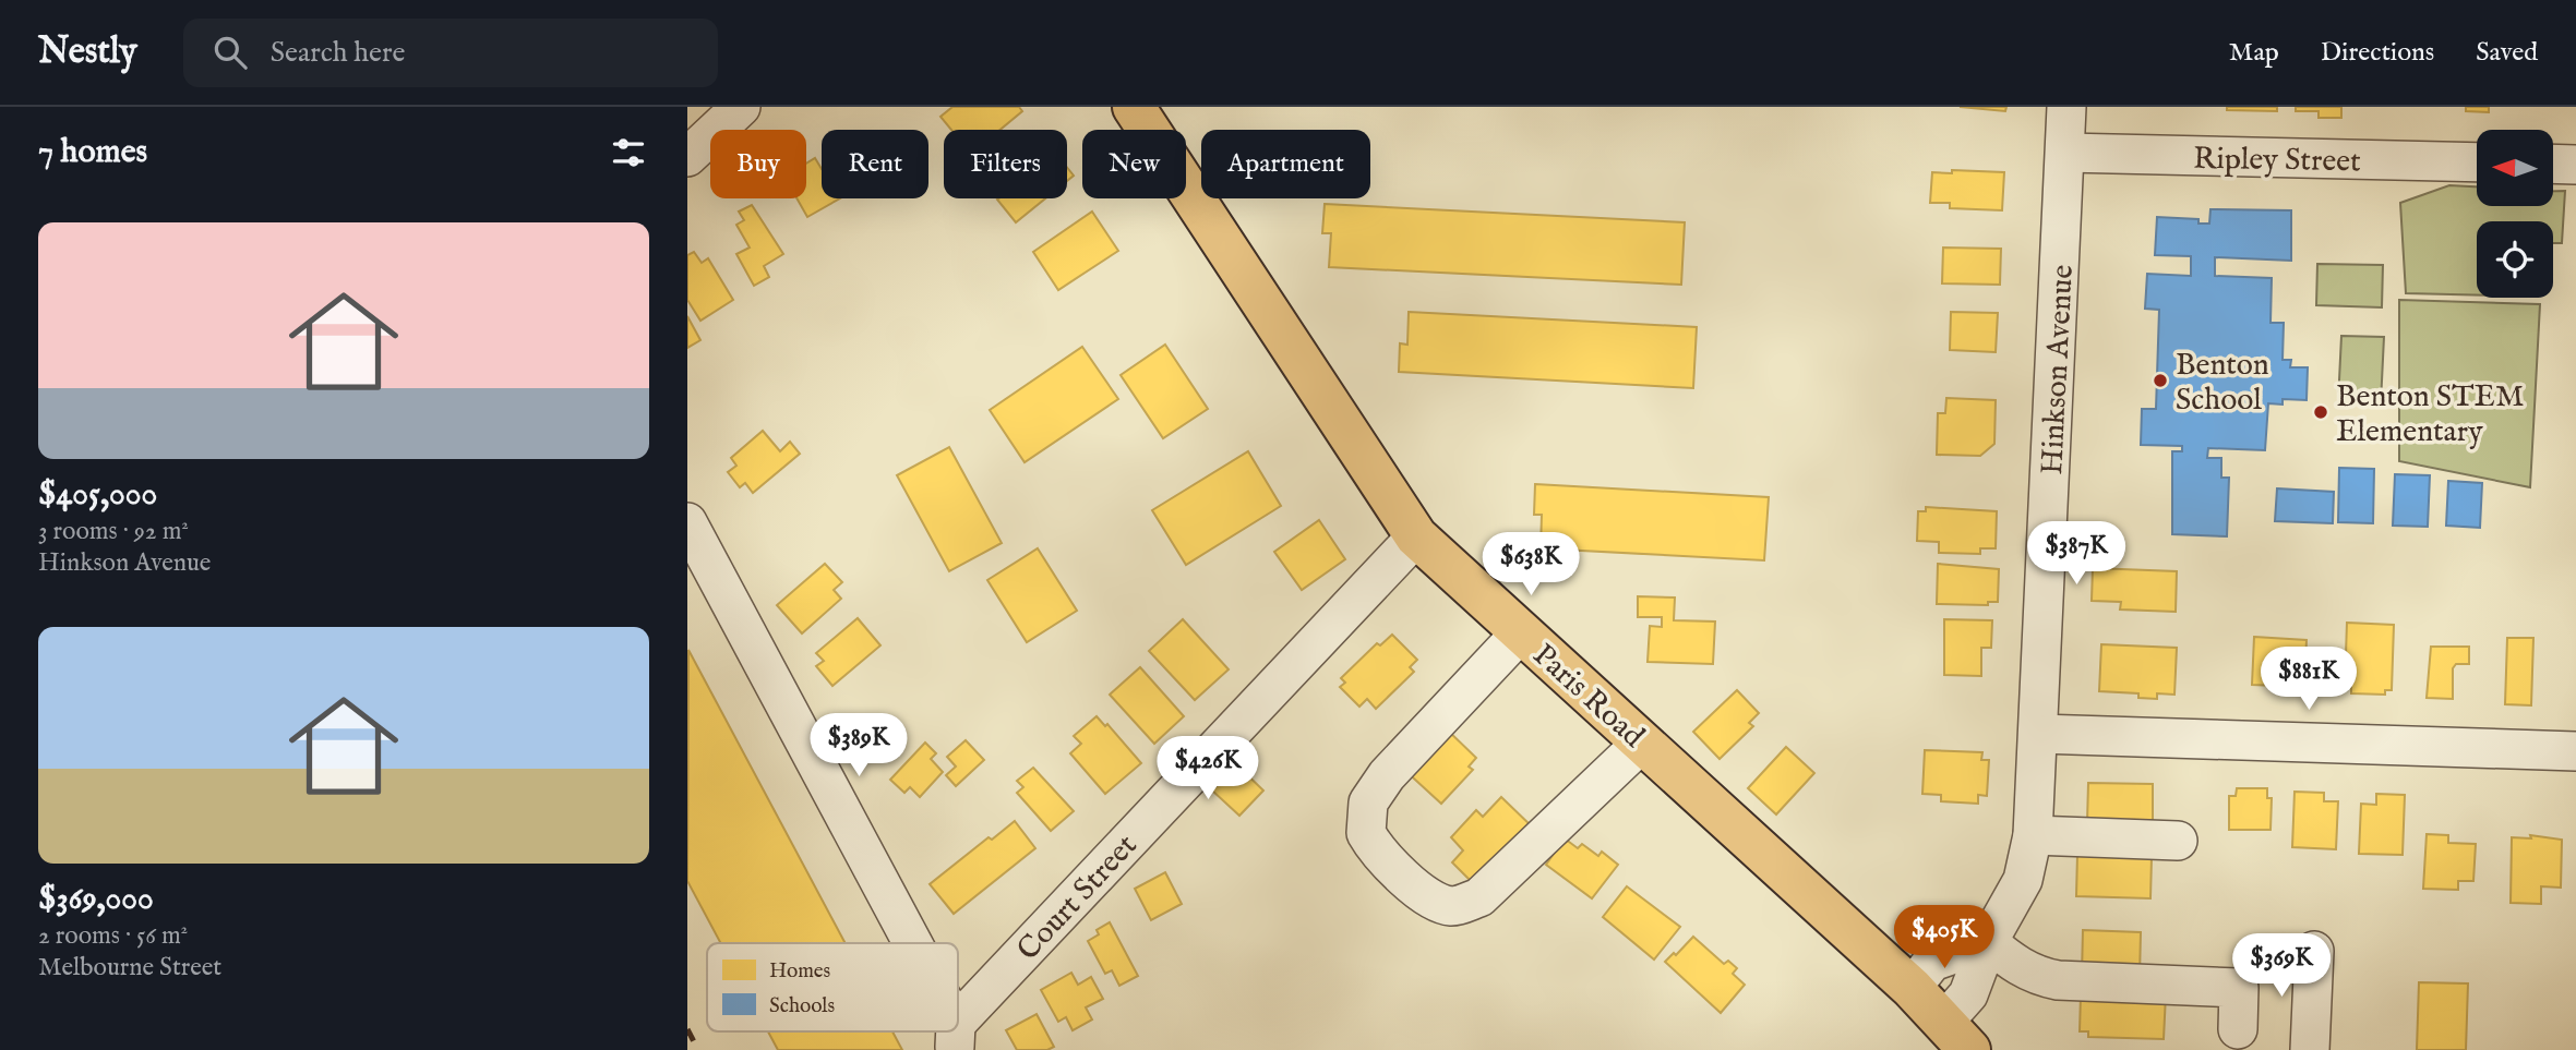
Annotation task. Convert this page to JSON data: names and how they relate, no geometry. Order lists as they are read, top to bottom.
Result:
{
  "streets": {
    "main road": ["Paris Road"],
    "street": ["Ripley Street", "Hinkson Avenue", "Court Street"]
  },
  "crossings": [
    ["Ripley Street", "Hinkson Avenue"],
    ["Hinkson Avenue", "Paris Road"],
    ["Paris Road", "Court Street"]
  ],
  "places": ["Benton School", "Benton STEM Elementary"],
  "legend": ["Homes", "Schools"],
  "north": "left",
  "page": {
    "header": "Nestly",
    "search": "Search here",
    "nav": ["Map", "Directions", "Saved"],
    "heading": "7 homes",
    "chip": [
      "Buy",
      "Rent",
      "Filters",
      "New",
      "Apartment"
    ],
    "list": [
      {
        "name": "$405,000",
        "note": "3 rooms · 92 m² · Hinkson Avenue"
      },
      {
        "name": "$369,000",
        "note": "2 rooms · 56 m² · Melbourne Street"
      }
    ],
    "price": [
      "$387K",
      "$638K",
      "$881K",
      "$389K",
      "$426K",
      "$405K",
      "$369K"
    ]
  }
}
